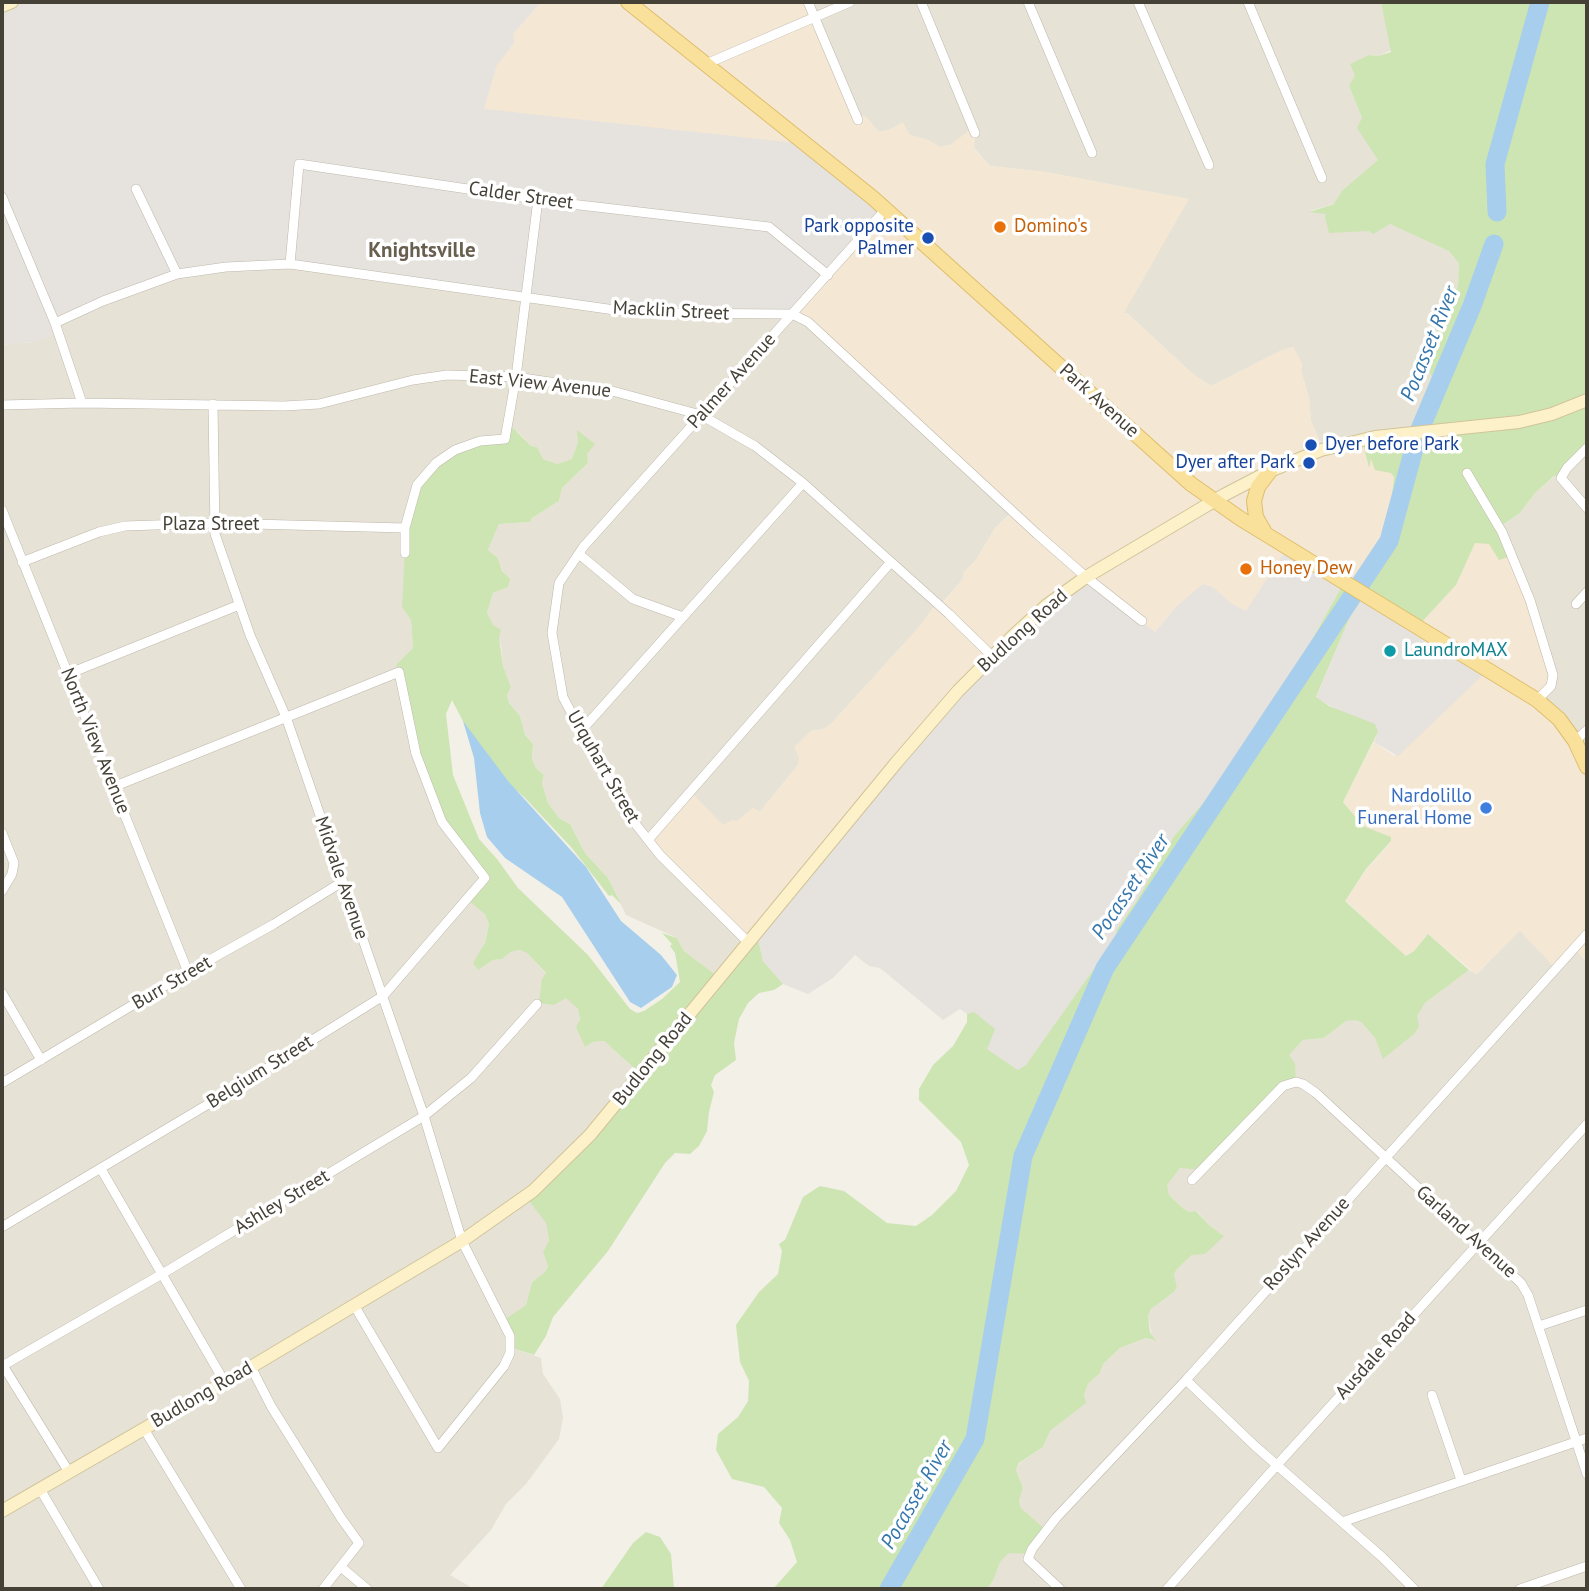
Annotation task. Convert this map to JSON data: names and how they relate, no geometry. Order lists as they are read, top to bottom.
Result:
{
  "streets": {
    "main road": ["Park Avenue", "Budlong Road"],
    "street": [
      "Calder Street",
      "Macklin Street",
      "Palmer Avenue",
      "East View Avenue",
      "Plaza Street",
      "North View Avenue",
      "Urquhart Street",
      "Midvale Avenue",
      "Burr Street",
      "Belgium Street",
      "Ashley Street",
      "Garland Avenue",
      "Roslyn Avenue",
      "Ausdale Road"
    ]
  },
  "crossings": [
    ["Calder Street", "Macklin Street"],
    ["Calder Street", "Palmer Avenue"],
    ["Macklin Street", "Palmer Avenue"],
    ["Palmer Avenue", "East View Avenue"],
    ["Palmer Avenue", "Park Avenue"],
    ["Palmer Avenue", "Urquhart Street"],
    ["East View Avenue", "Budlong Road"],
    ["East View Avenue", "Midvale Avenue"],
    ["Park Avenue", "Budlong Road"],
    ["Plaza Street", "North View Avenue"],
    ["Plaza Street", "Midvale Avenue"],
    ["Budlong Road", "Urquhart Street"],
    ["Budlong Road", "Midvale Avenue"],
    ["North View Avenue", "Burr Street"],
    ["Midvale Avenue", "Burr Street"],
    ["Midvale Avenue", "Belgium Street"],
    ["Midvale Avenue", "Ashley Street"],
    ["Garland Avenue", "Roslyn Avenue"],
    ["Garland Avenue", "Ausdale Road"]
  ],
  "districts": ["Knightsville"],
  "water": ["Pocasset River"],
  "places": [
    "Domino's",
    "Park opposite Palmer",
    "Dyer before Park",
    "Dyer after Park",
    "Honey Dew",
    "LaundroMAX",
    "Nardolillo Funeral Home"
  ]
}
